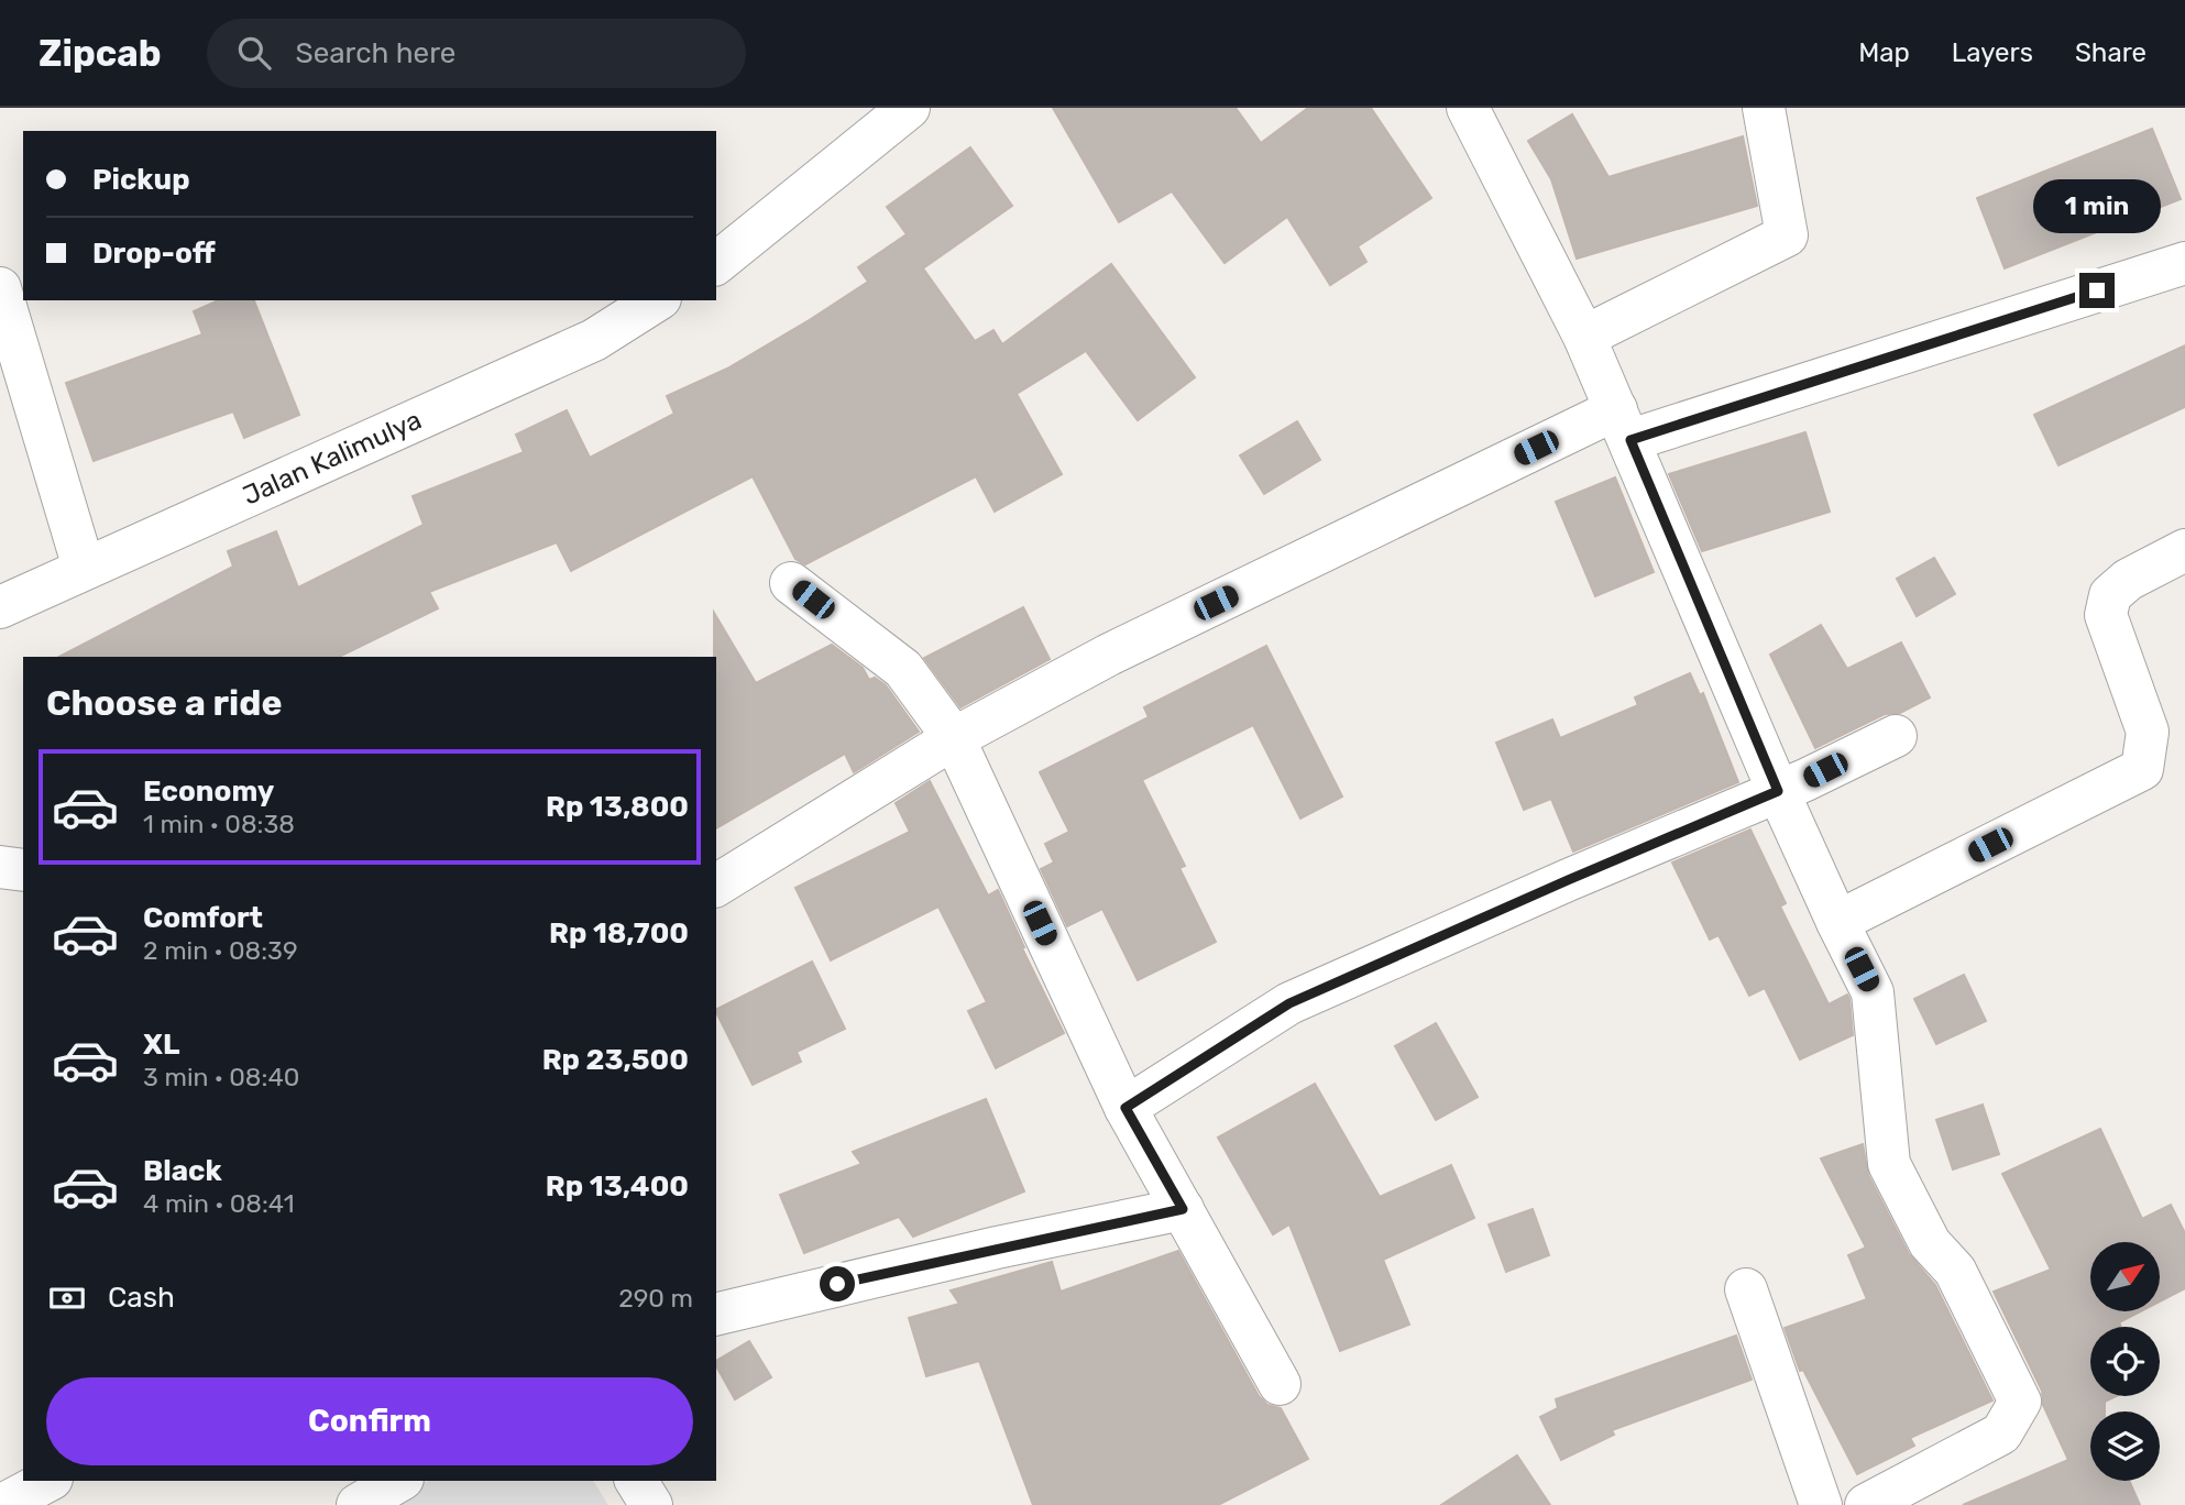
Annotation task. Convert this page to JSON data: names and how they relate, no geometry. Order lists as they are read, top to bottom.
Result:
{
  "streets": {
    "street": ["Jalan Kalimulya"]
  },
  "north": "top right",
  "page": {
    "header": "Zipcab",
    "search": "Search here",
    "nav": ["Map", "Layers", "Share"],
    "banner": ["Pickup", "Drop-off"],
    "bubble": "1 min",
    "heading": "Choose a ride",
    "list": [
      {
        "name": "Economy",
        "note": "1 min · 08:38",
        "value": "Rp 13,800"
      },
      {
        "name": "Comfort",
        "note": "2 min · 08:39",
        "value": "Rp 18,700"
      },
      {
        "name": "XL",
        "note": "3 min · 08:40",
        "value": "Rp 23,500"
      },
      {
        "name": "Black",
        "note": "4 min · 08:41",
        "value": "Rp 13,400"
      }
    ],
    "pay": ["Cash", "290 m"],
    "buttons": "Confirm"
  }
}
